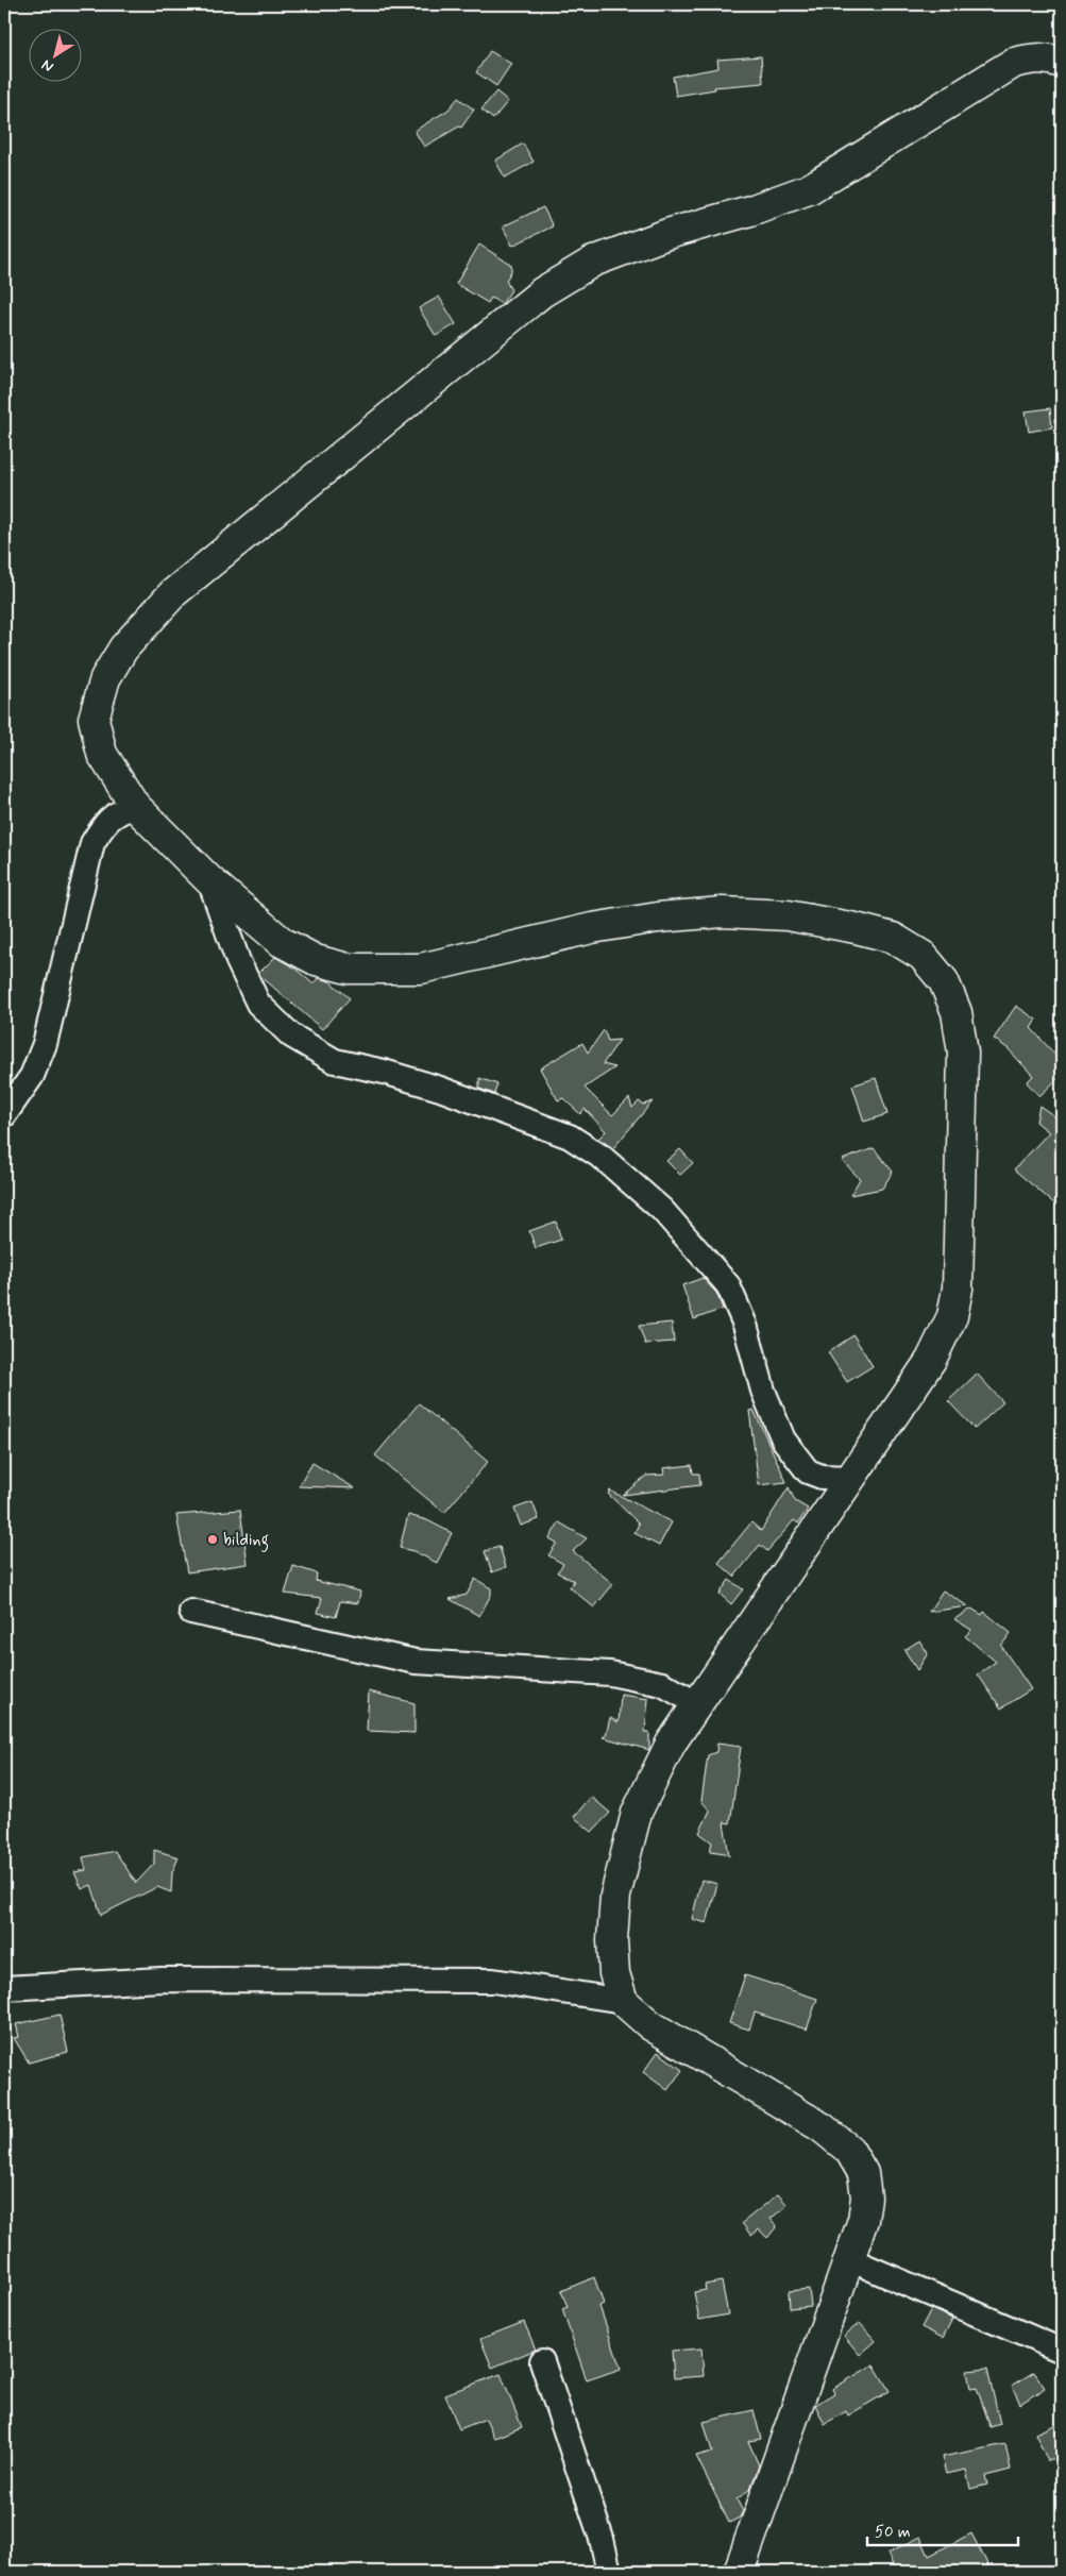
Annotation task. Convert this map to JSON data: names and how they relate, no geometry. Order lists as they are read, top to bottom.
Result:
{
  "places": ["bilding"],
  "scale_bar": "50 m",
  "north": "bottom left"
}
